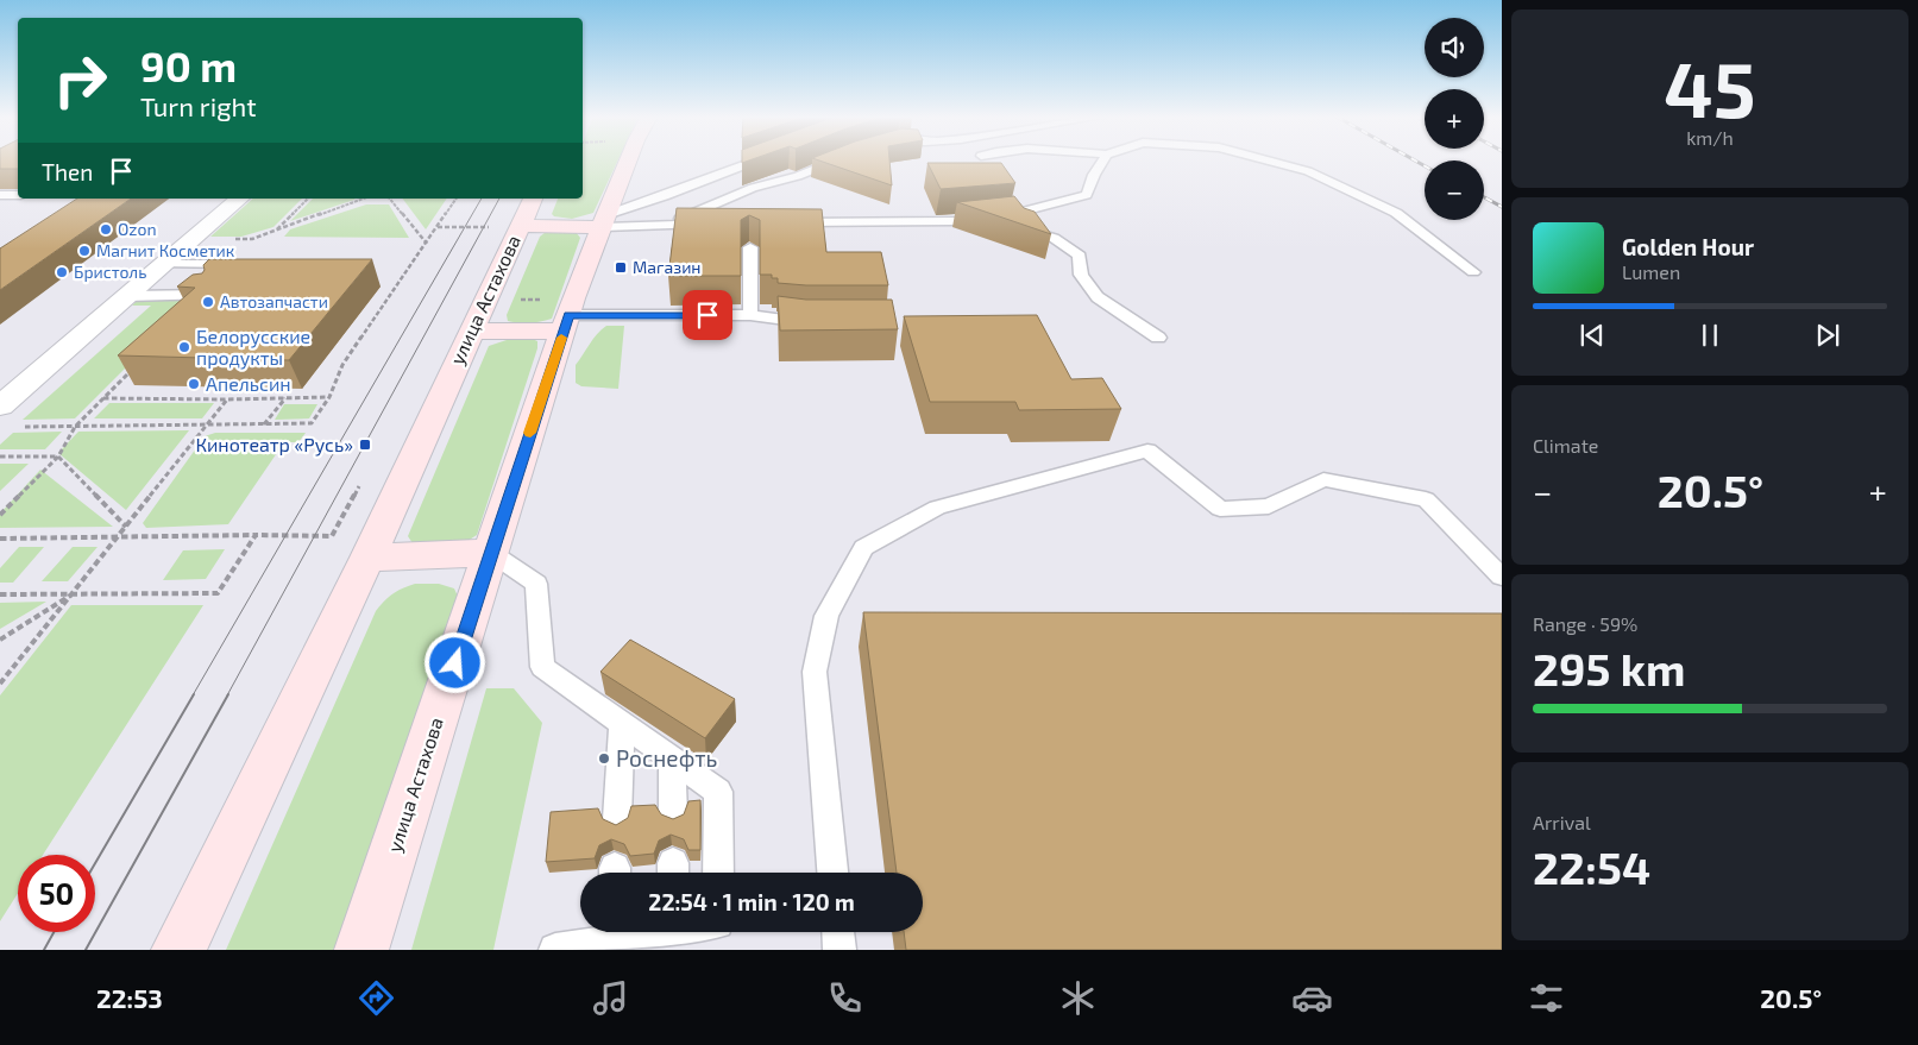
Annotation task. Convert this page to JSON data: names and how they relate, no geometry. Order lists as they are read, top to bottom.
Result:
{
  "streets": {
    "main road": ["улица Астахова"]
  },
  "places": {
    "other": [
      "Ozon",
      "Магнит Косметик",
      "Бристоль",
      "Автозапчасти",
      "Белорусские продукты",
      "Апельсин",
      "Роснефть"
    ],
    "transit": ["Магазин", "Кинотеатр «Русь»"]
  },
  "page": {
    "tile": [
      ["45", "km/h"],
      "Climate",
      ["Range · 59%", "295 km"],
      ["Arrival", "22:54"]
    ],
    "map_buttons": ["+", "−"],
    "turn": ["90 m", "Turn right"],
    "then": "Then",
    "song": ["Golden Hour", "Lumen"],
    "heat": ["−", "20.5°", "+"],
    "limit": "50",
    "trip": "22:54 · 1 min · 120 m",
    "tabs": ["22:53", "20.5°"]
  }
}
